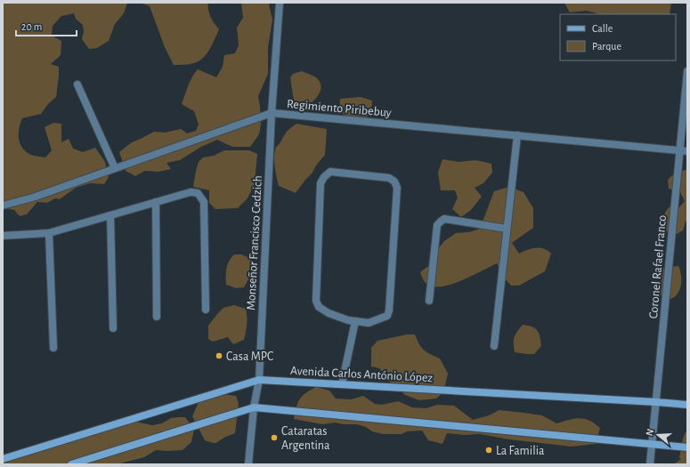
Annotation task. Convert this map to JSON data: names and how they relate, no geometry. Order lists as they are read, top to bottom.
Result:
{
  "streets": {
    "main road": ["Avenida Carlos António López"],
    "street": ["Regimiento Piribebuy", "Monseñor Francisco Cedzich", "Coronel Rafael Franco"]
  },
  "crossings": [
    ["Regimiento Piribebuy", "Monseñor Francisco Cedzich"],
    ["Regimiento Piribebuy", "Coronel Rafael Franco"],
    ["Monseñor Francisco Cedzich", "Avenida Carlos António López"],
    ["Coronel Rafael Franco", "Avenida Carlos António López"]
  ],
  "places": ["Casa MPC", "Cataratas Argentina", "La Familia"],
  "legend": ["Calle", "Parque"],
  "scale_bar": "20 m",
  "north": "left"
}
